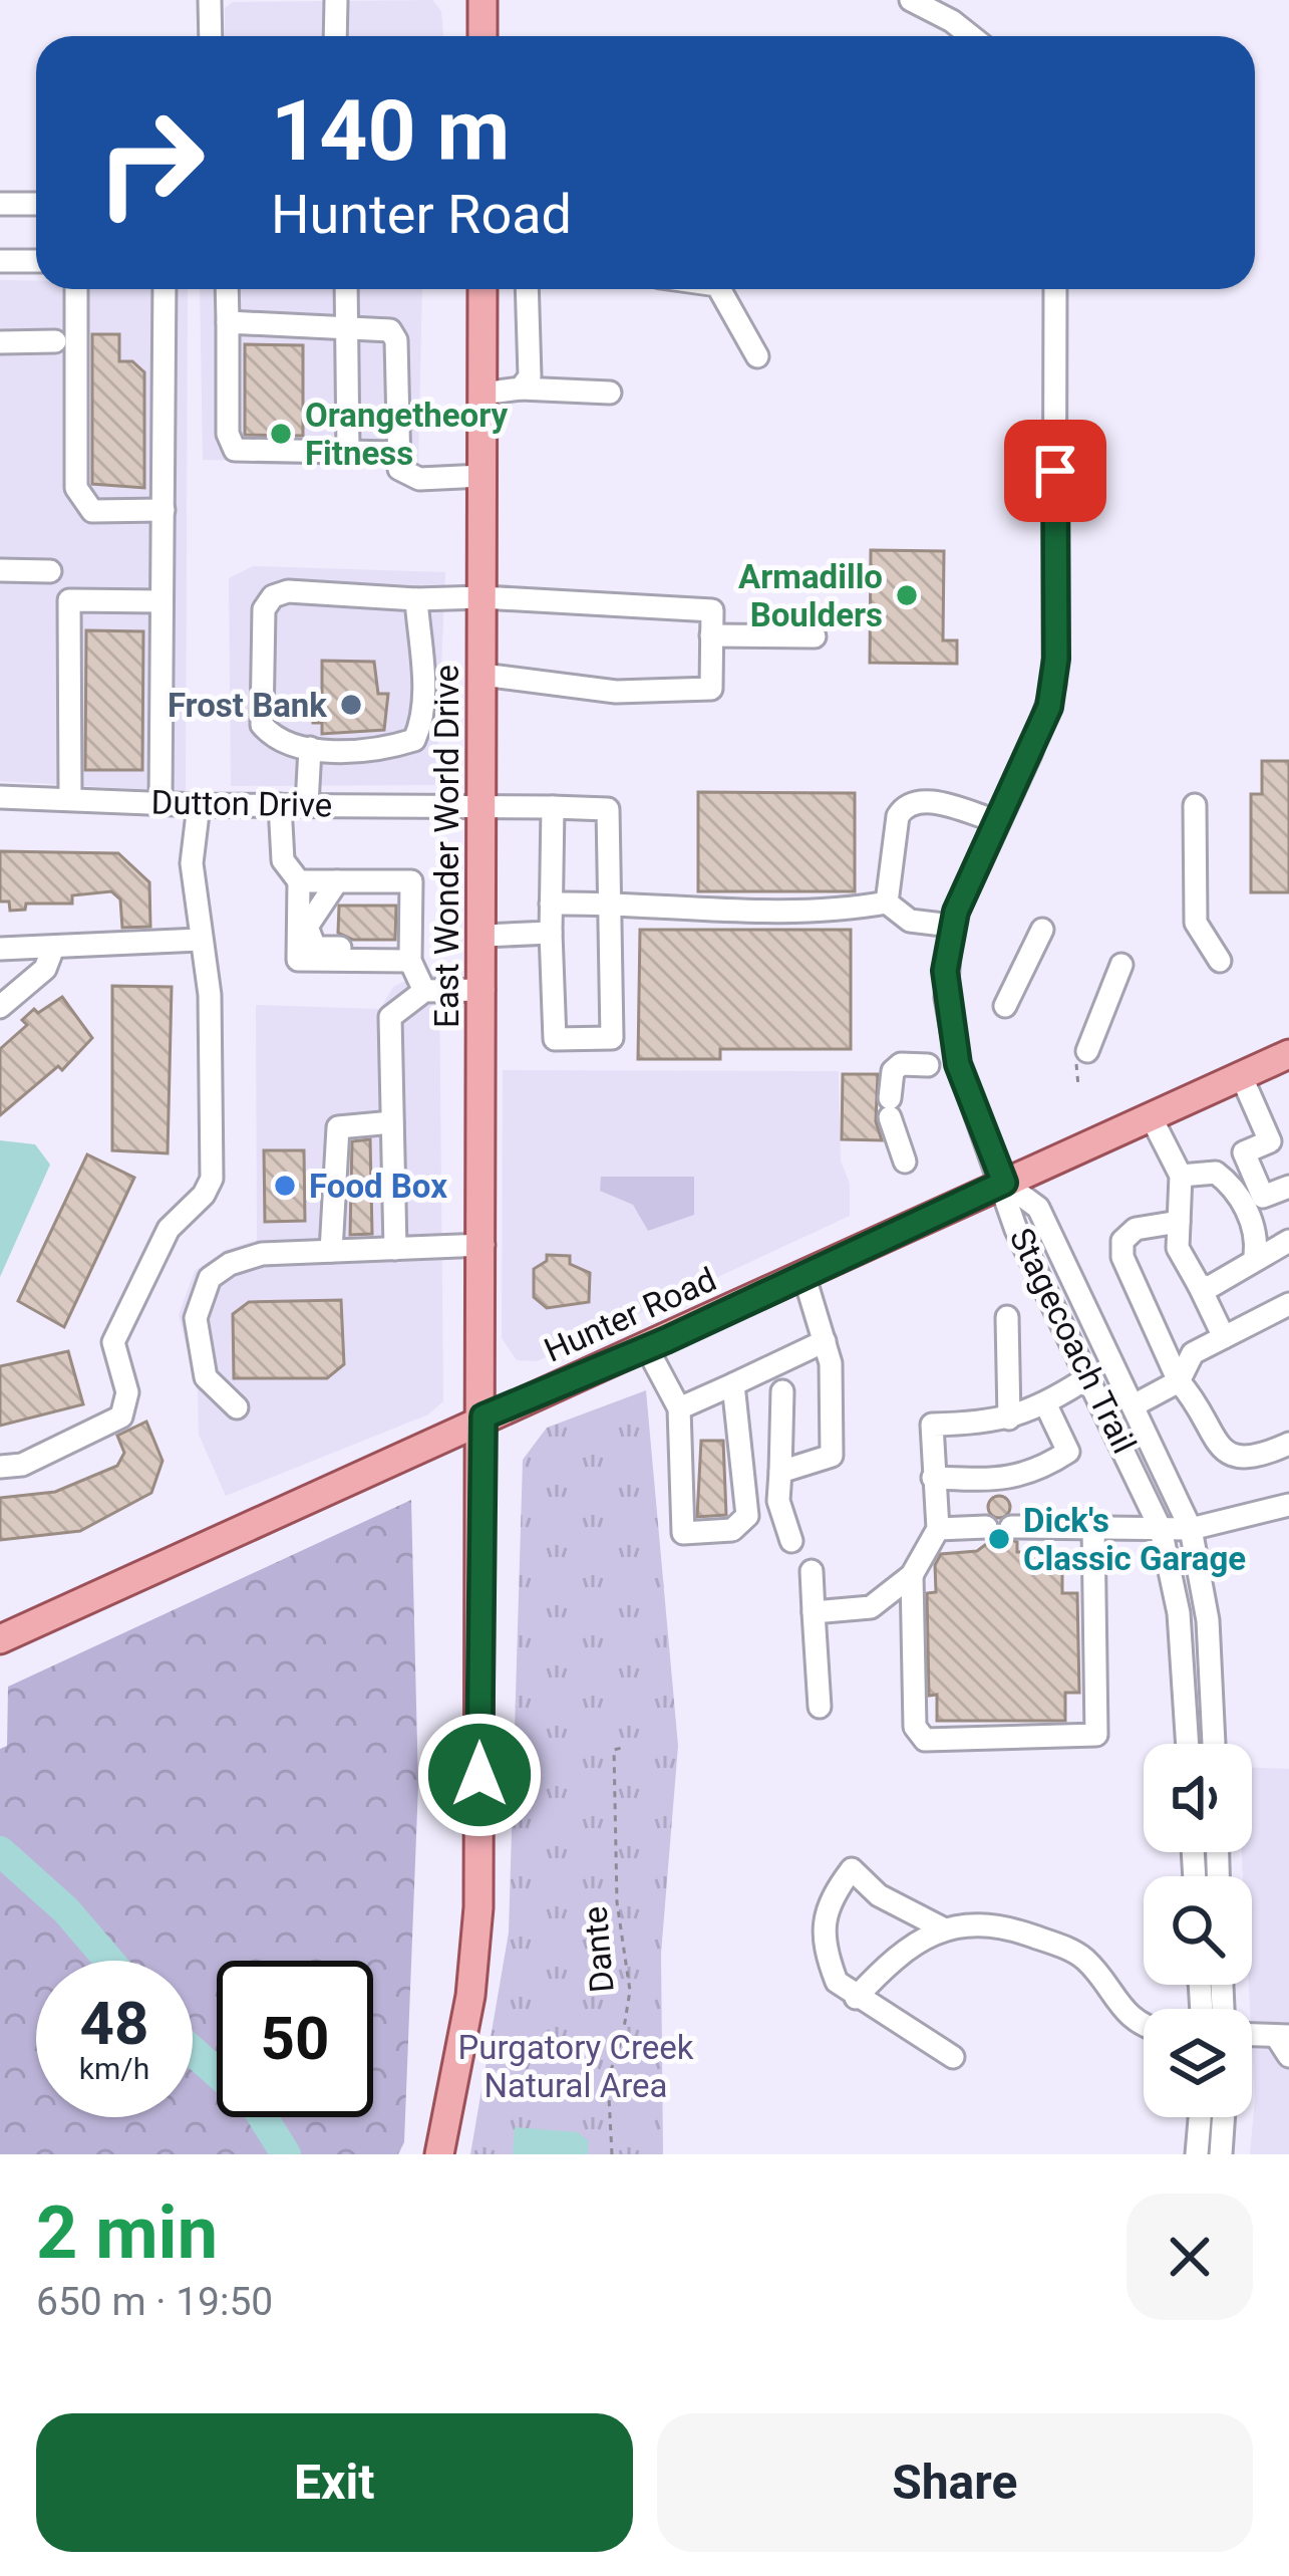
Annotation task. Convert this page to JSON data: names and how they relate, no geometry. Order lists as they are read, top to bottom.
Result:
{
  "streets": {
    "main road": ["East Wonder World Drive", "Hunter Road"],
    "street": ["Dutton Drive", "Stagecoach Trail"],
    "path": ["Dante"]
  },
  "crossings": [
    ["Dutton Drive", "East Wonder World Drive"],
    ["East Wonder World Drive", "Hunter Road"],
    ["Hunter Road", "Stagecoach Trail"]
  ],
  "parks": ["Purgatory Creek Natural Area"],
  "places": [
    "Orangetheory Fitness",
    "Armadillo Boulders",
    "Frost Bank",
    "Food Box",
    "Dick's Classic Garage"
  ],
  "page": {
    "turn": ["140 m", "Hunter Road"],
    "speed": "48 km/h",
    "limit": "50",
    "heading": ["2 min", "650 m · 19:50"],
    "buttons": ["Exit", "Share"]
  }
}
